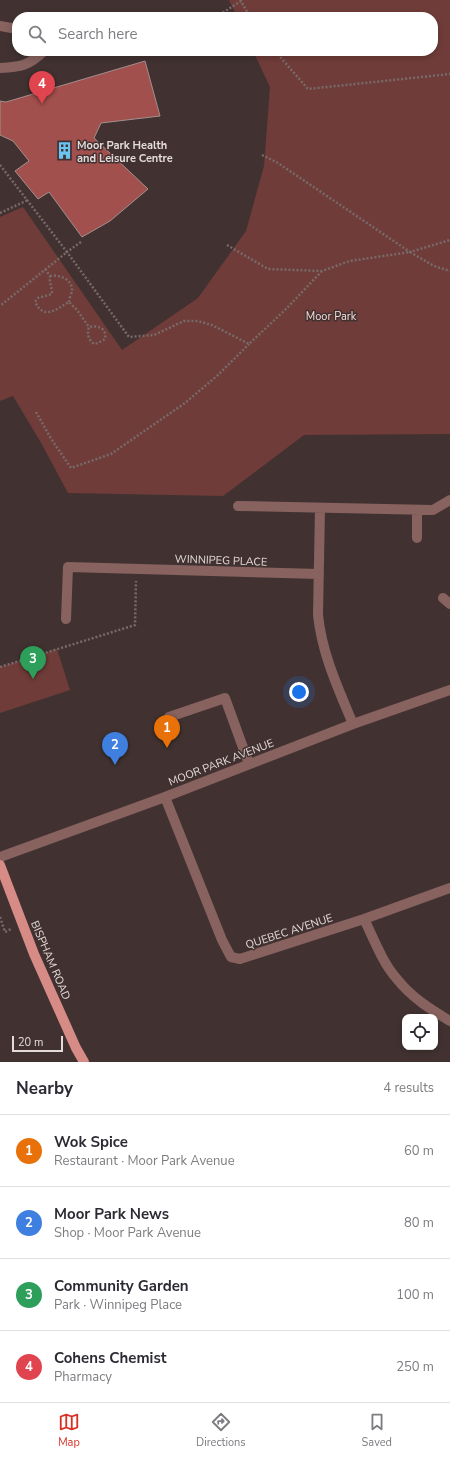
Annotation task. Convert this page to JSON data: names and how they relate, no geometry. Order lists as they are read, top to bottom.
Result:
{
  "streets": {
    "main road": ["BISPHAM ROAD"],
    "street": ["WINNIPEG PLACE", "MOOR PARK AVENUE", "QUEBEC AVENUE"]
  },
  "crossings": [
    ["MOOR PARK AVENUE", "QUEBEC AVENUE"]
  ],
  "parks": ["Moor Park"],
  "places": {
    "building": ["Moor Park Health and Leisure Centre"]
  },
  "scale_bar": "20 m",
  "page": {
    "search": "Search here",
    "pins": [
      "4",
      "3",
      "1",
      "2"
    ],
    "scale": "20 m",
    "heading": ["Nearby", "4 results"],
    "list": [
      {
        "mark": "1",
        "name": "Wok Spice",
        "note": "Restaurant · Moor Park Avenue",
        "value": "60 m"
      },
      {
        "mark": "2",
        "name": "Moor Park News",
        "note": "Shop · Moor Park Avenue",
        "value": "80 m"
      },
      {
        "mark": "3",
        "name": "Community Garden",
        "note": "Park · Winnipeg Place",
        "value": "100 m"
      },
      {
        "mark": "4",
        "name": "Cohens Chemist",
        "note": "Pharmacy",
        "value": "250 m"
      }
    ],
    "nav": ["Map", "Directions", "Saved"]
  }
}
